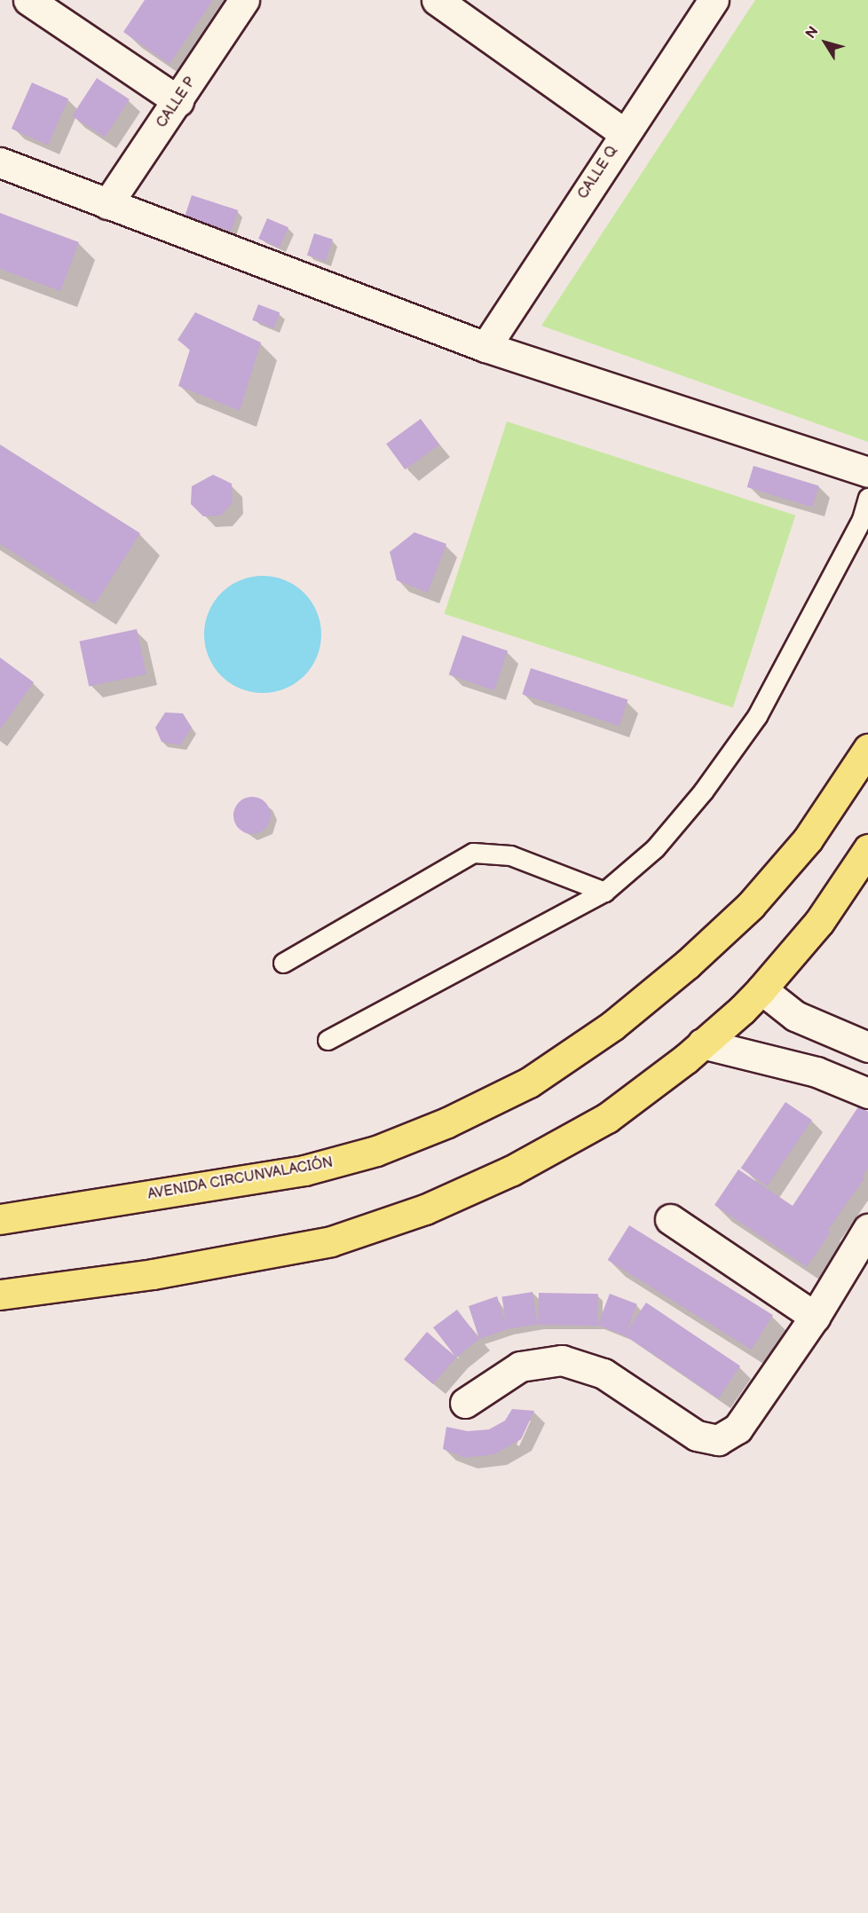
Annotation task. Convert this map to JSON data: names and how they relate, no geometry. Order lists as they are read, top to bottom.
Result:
{
  "streets": {
    "highway": ["AVENIDA CIRCUNVALACIÓN"],
    "street": ["CALLE P", "CALLE Q"]
  },
  "north": "top left"
}
